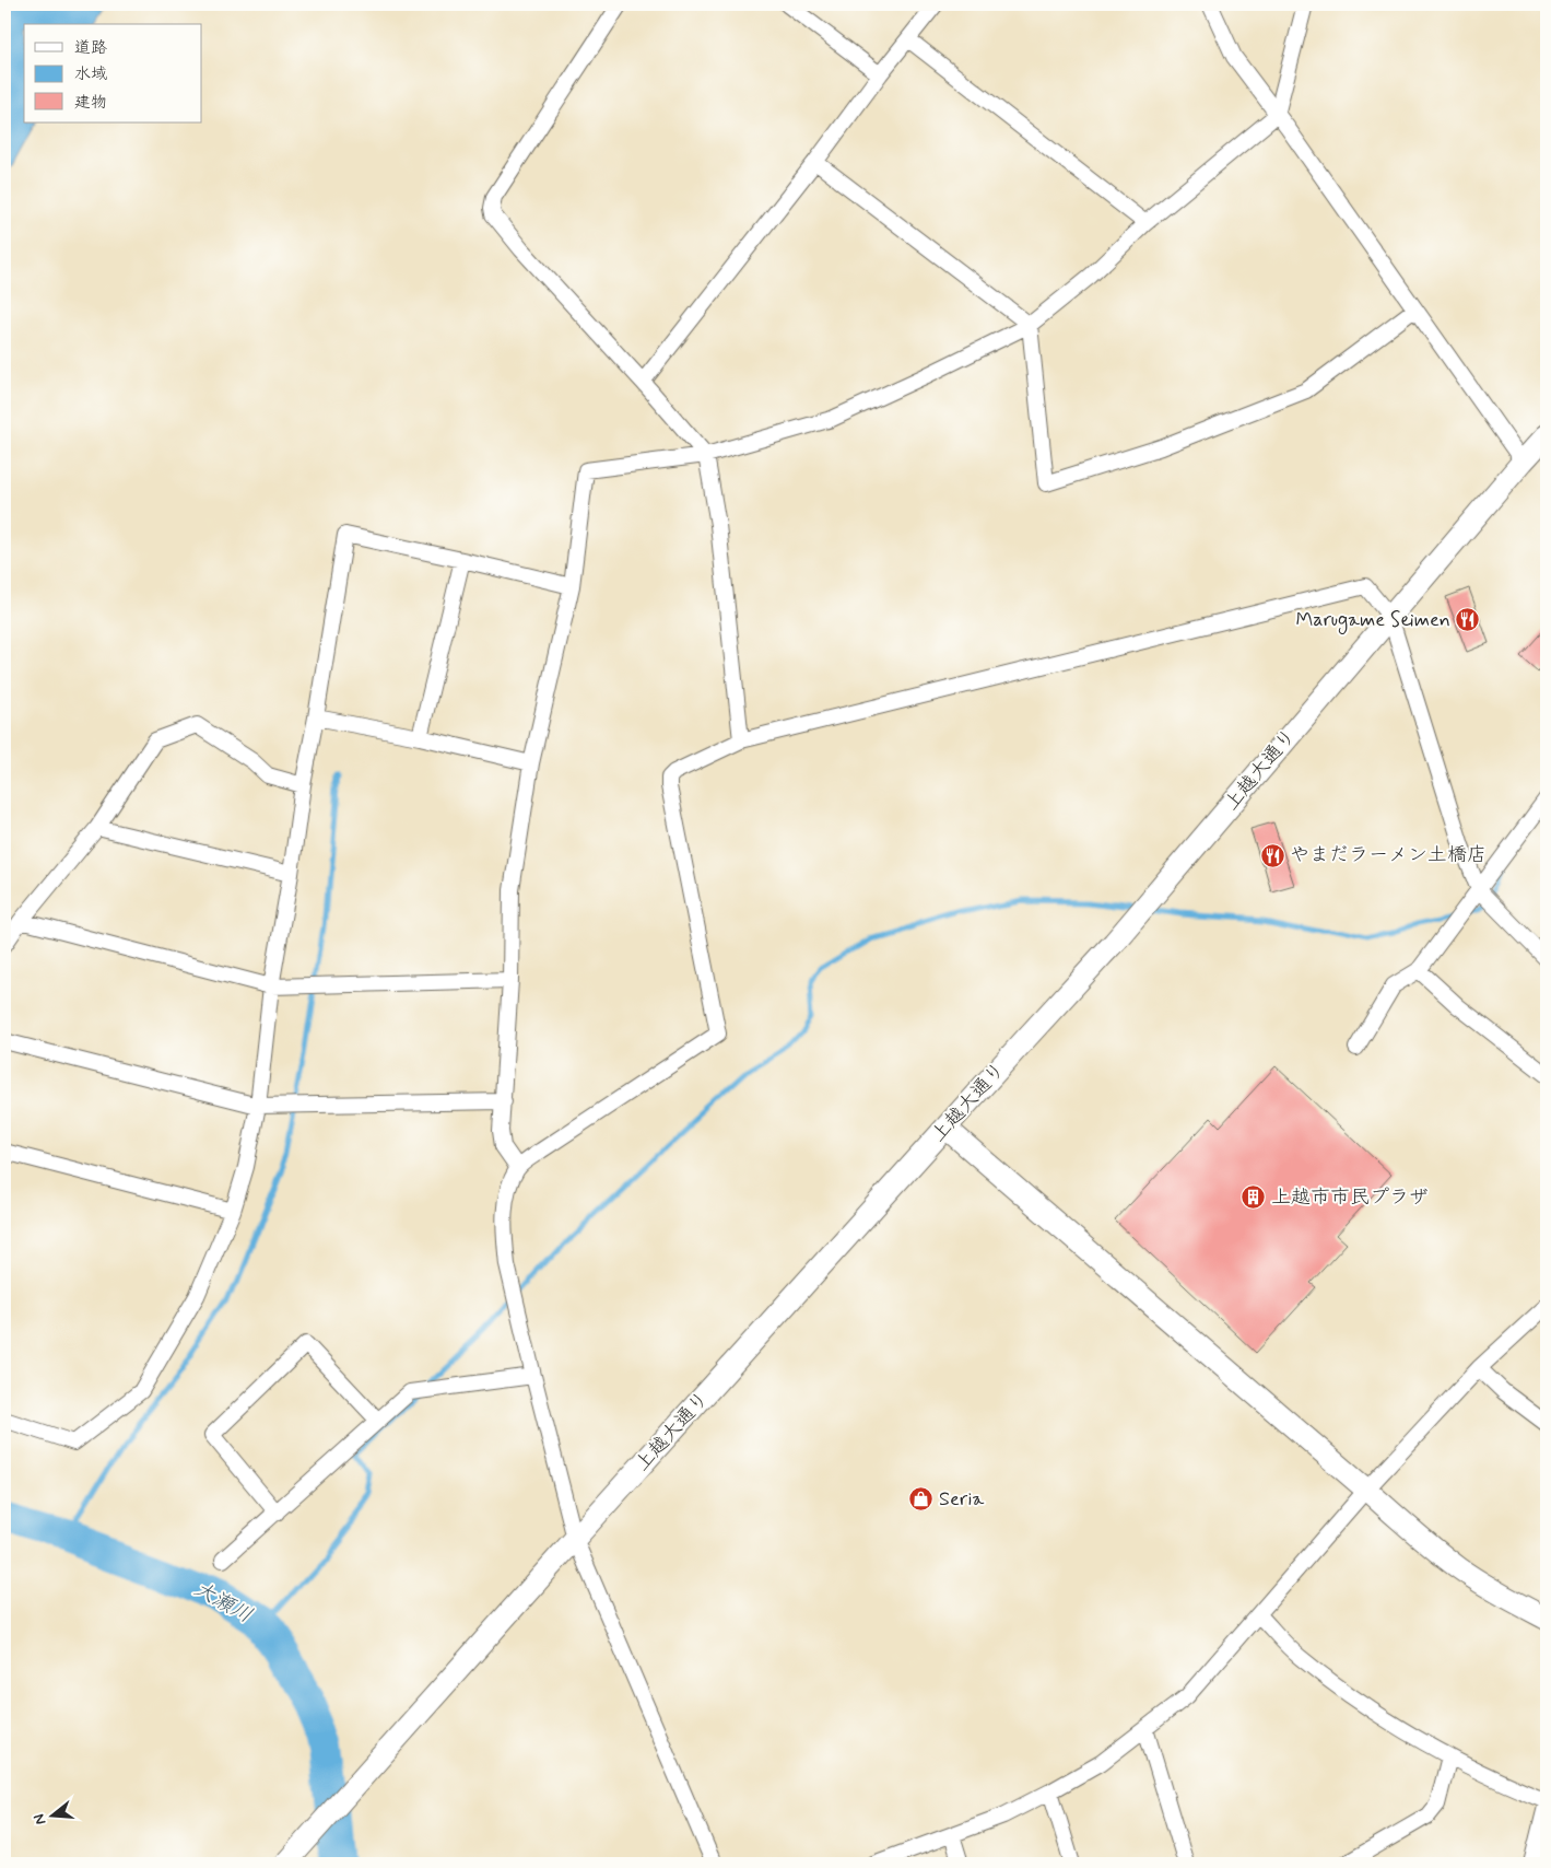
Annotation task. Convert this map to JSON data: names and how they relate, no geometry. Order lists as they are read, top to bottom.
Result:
{
  "streets": {
    "main road": ["上越大通り"]
  },
  "water": ["大瀬川"],
  "places": {
    "restaurant": ["Marugame Seimen", "やまだラーメン土橋店"],
    "building": ["上越市市民プラザ"],
    "shop": ["Seria"]
  },
  "legend": ["道路", "水域", "建物"],
  "north": "left"
}
